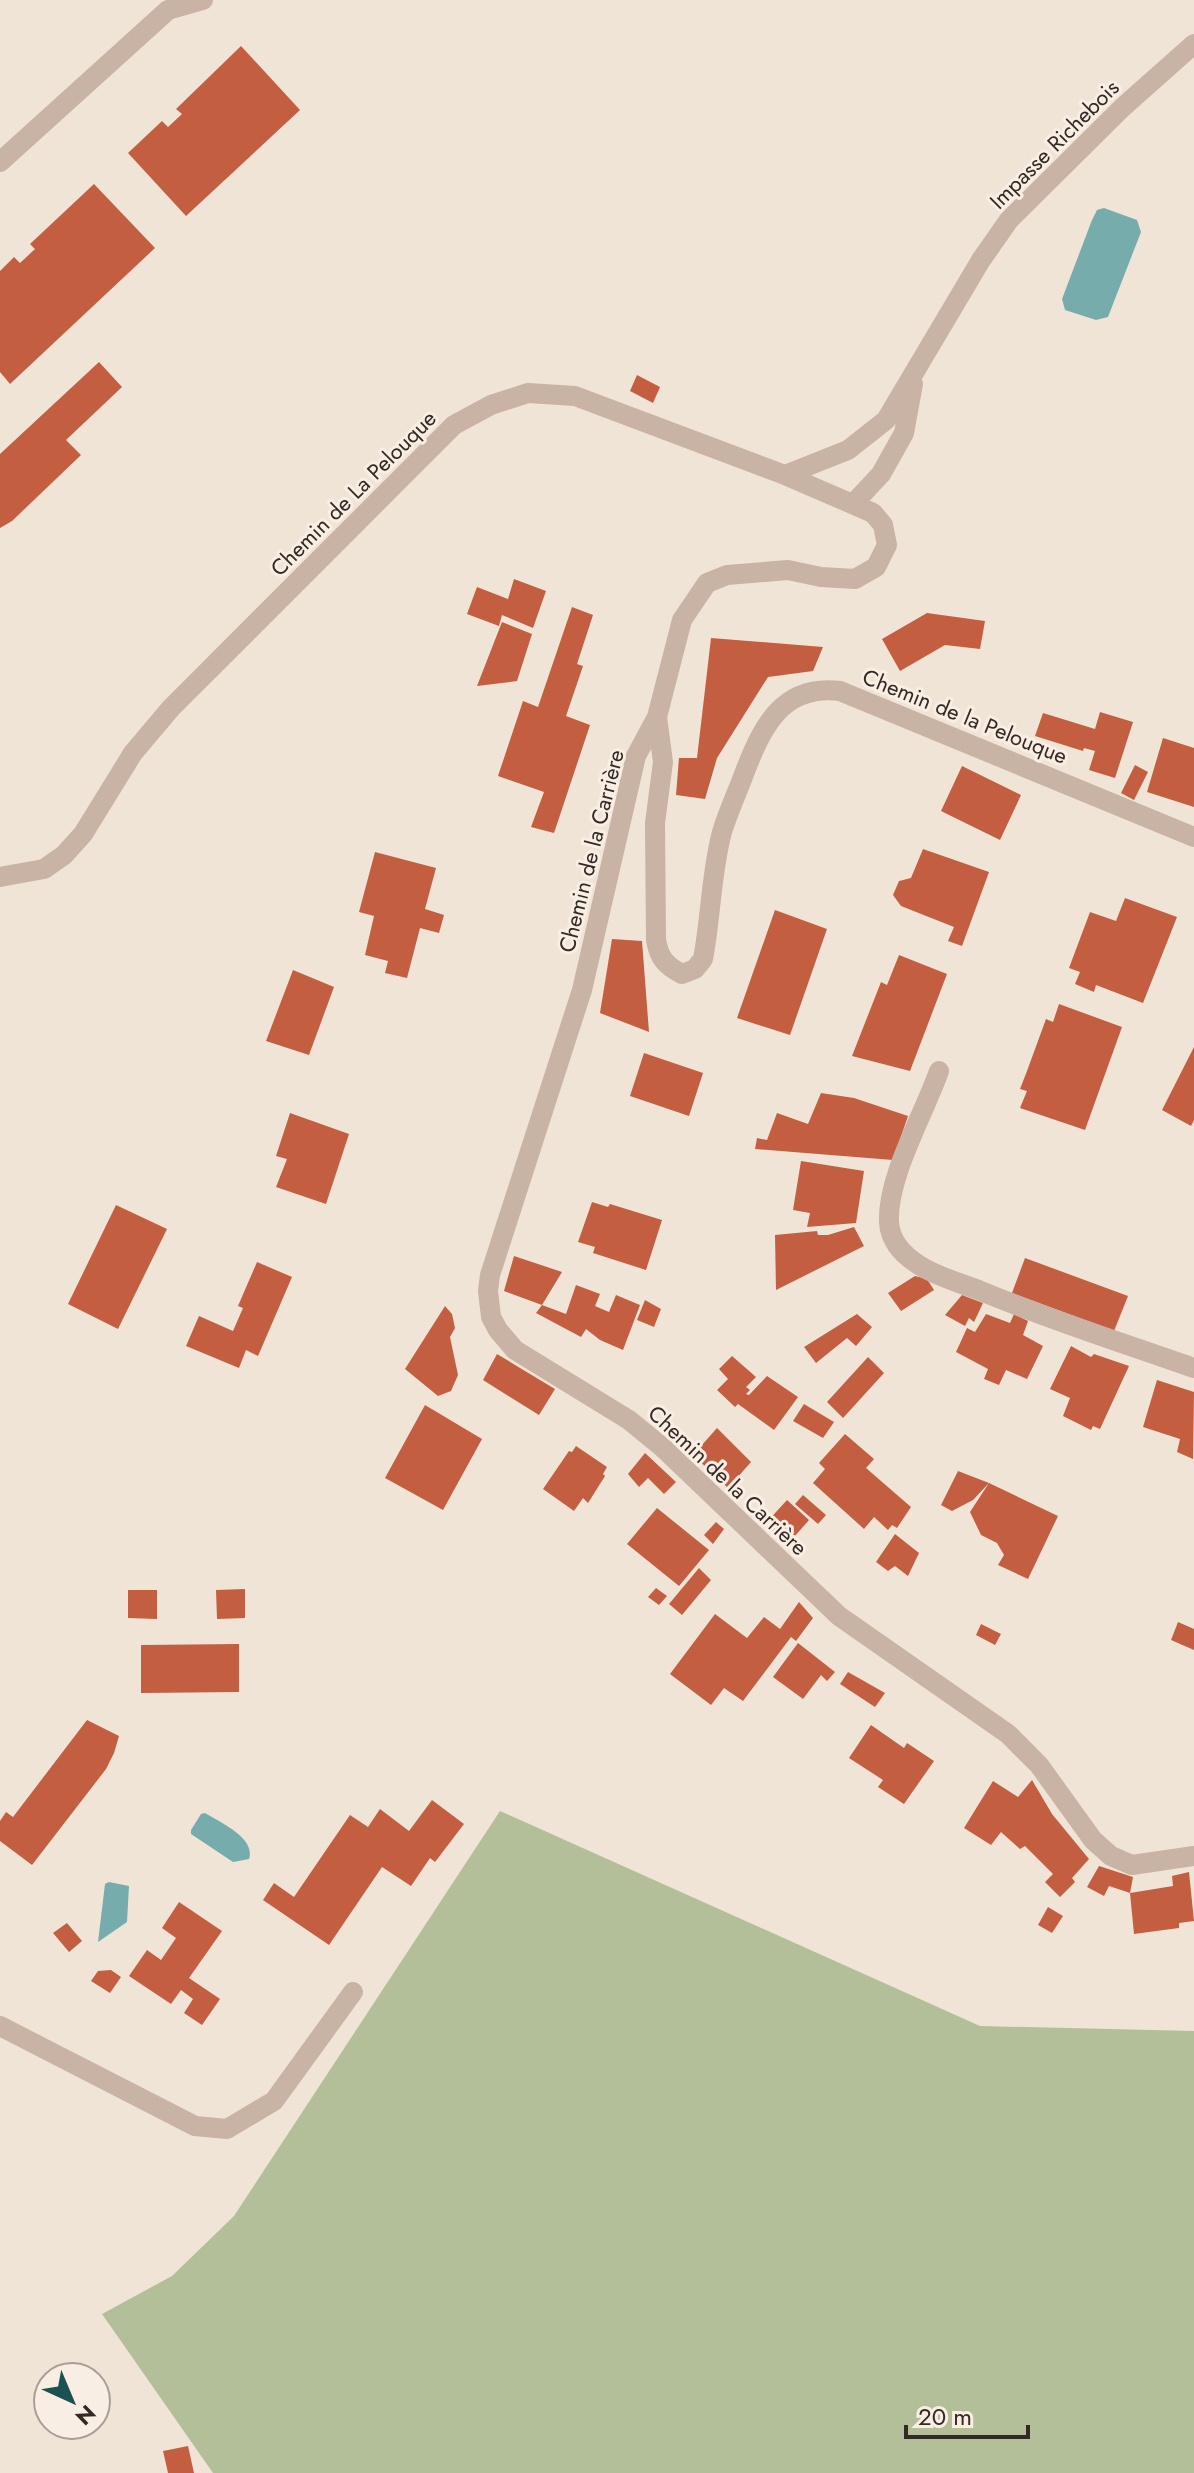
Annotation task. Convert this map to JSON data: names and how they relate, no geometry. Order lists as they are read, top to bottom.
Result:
{
  "streets": {
    "street": [
      "Impasse Richebois",
      "Chemin de La Pelouque",
      "Chemin de la Pelouque",
      "Chemin de la Carrière"
    ]
  },
  "crossings": [
    ["Impasse Richebois", "Chemin de La Pelouque"],
    ["Chemin de La Pelouque", "Chemin de la Pelouque"],
    ["Chemin de la Pelouque", "Chemin de la Carrière"]
  ],
  "scale_bar": "20 m",
  "north": "bottom right"
}
